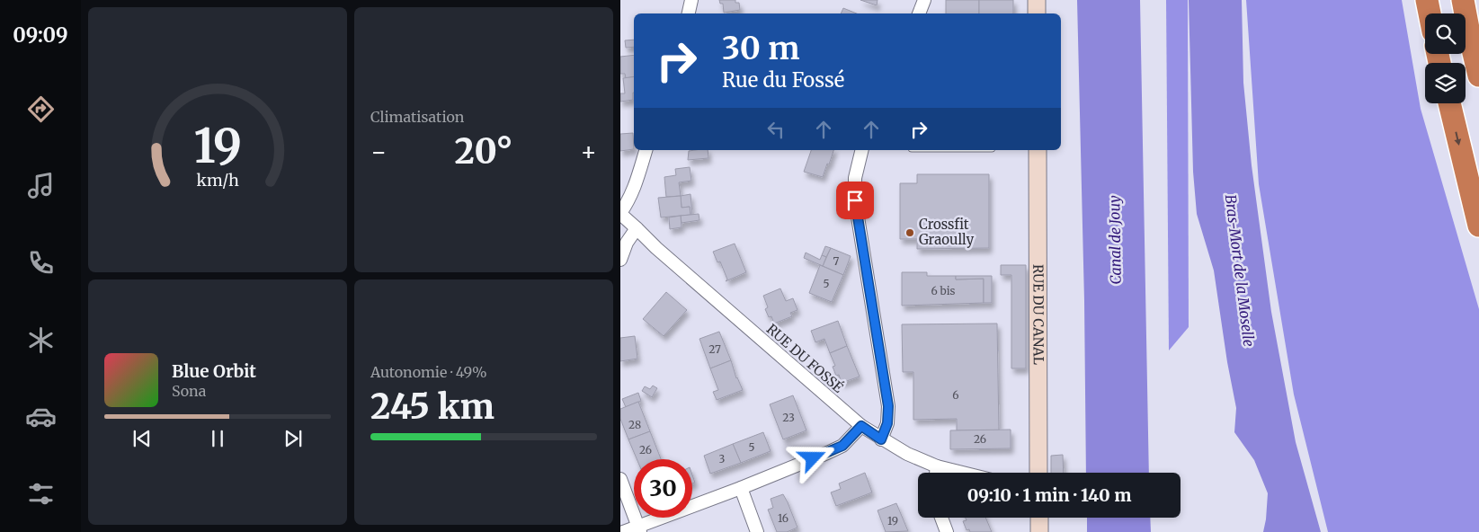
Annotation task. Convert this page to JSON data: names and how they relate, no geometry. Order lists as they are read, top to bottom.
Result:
{
  "streets": {
    "street": ["RUE DU CANAL", "RUE DU FOSSÉ"]
  },
  "water": ["Canal de Jouy", "Bras-Mort de la Moselle"],
  "places": ["Crossfit Graoully"],
  "house_numbers": [
    "7",
    "5",
    "6 bis",
    "27",
    "6",
    "23",
    "28",
    "26",
    "5",
    "26",
    "3",
    "16",
    "19"
  ],
  "page": {
    "tabs": "09:09",
    "tile": [
      "Climatisation",
      ["Autonomie · 49%", "245 km"]
    ],
    "turn": ["30 m", "Rue du Fossé"],
    "heat": ["−", "20°", "+"],
    "song": ["Blue Orbit", "Sona"],
    "limit": "30",
    "trip": "09:10 · 1 min · 140 m",
    "gauge": ["19", "km/h"]
  }
}
